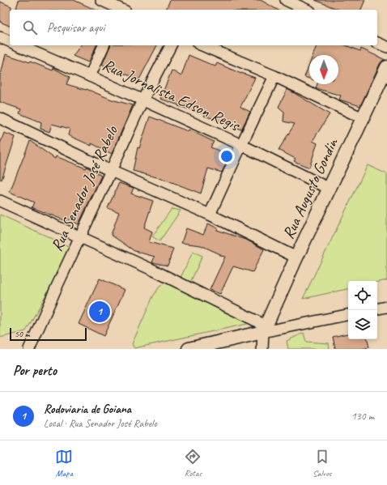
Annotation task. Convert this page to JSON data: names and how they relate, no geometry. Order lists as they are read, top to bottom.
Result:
{
  "streets": {
    "street": ["Rua Jornalista Edson Regis", "Rua Senador José Rabelo", "Rua Augusto Gondin"]
  },
  "crossings": [
    ["Rua Jornalista Edson Regis", "Rua Senador José Rabelo"],
    ["Rua Jornalista Edson Regis", "Rua Augusto Gondin"]
  ],
  "scale_bar": "50 m",
  "north": "bottom",
  "page": {
    "search": "Pesquisar aqui",
    "pins": "1",
    "scale": "50 m",
    "heading": "Por perto",
    "list": [
      {
        "mark": "1",
        "name": "Rodoviaria de Goiana",
        "note": "Local · Rua Senador José Rabelo",
        "value": "130 m"
      }
    ],
    "nav": ["Mapa", "Rotas", "Salvos"]
  }
}
